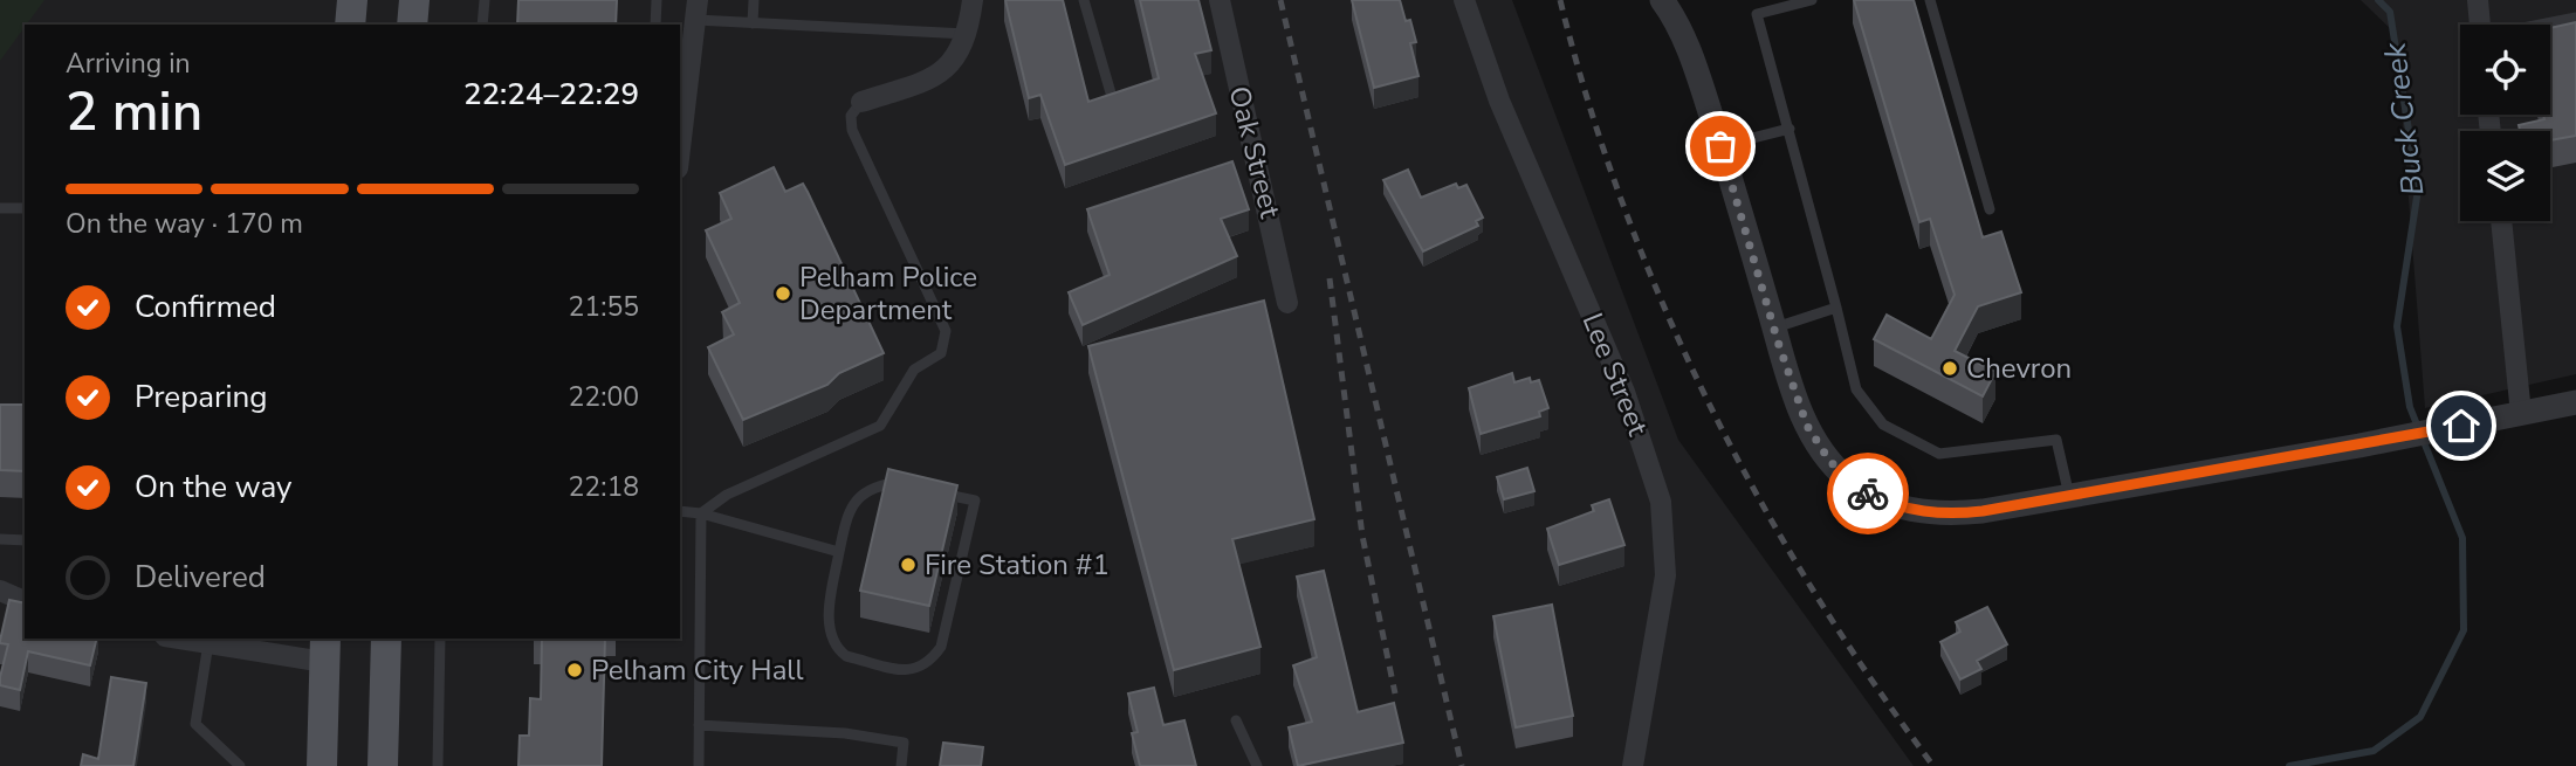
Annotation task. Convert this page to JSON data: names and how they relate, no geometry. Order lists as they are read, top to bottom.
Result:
{
  "streets": {
    "street": ["Oak Street", "Lee Street"]
  },
  "water": ["Buck Creek"],
  "places": [
    "Pelham Police Department",
    "Chevron",
    "Fire Station #1",
    "Pelham City Hall"
  ],
  "page": {
    "heading": ["2 min", "Arriving in", "22:24–22:29"],
    "bar": "On the way · 170 m",
    "list": [
      ["Confirmed", "21:55"],
      ["Preparing", "22:00"],
      ["On the way", "22:18"],
      "Delivered"
    ]
  }
}
